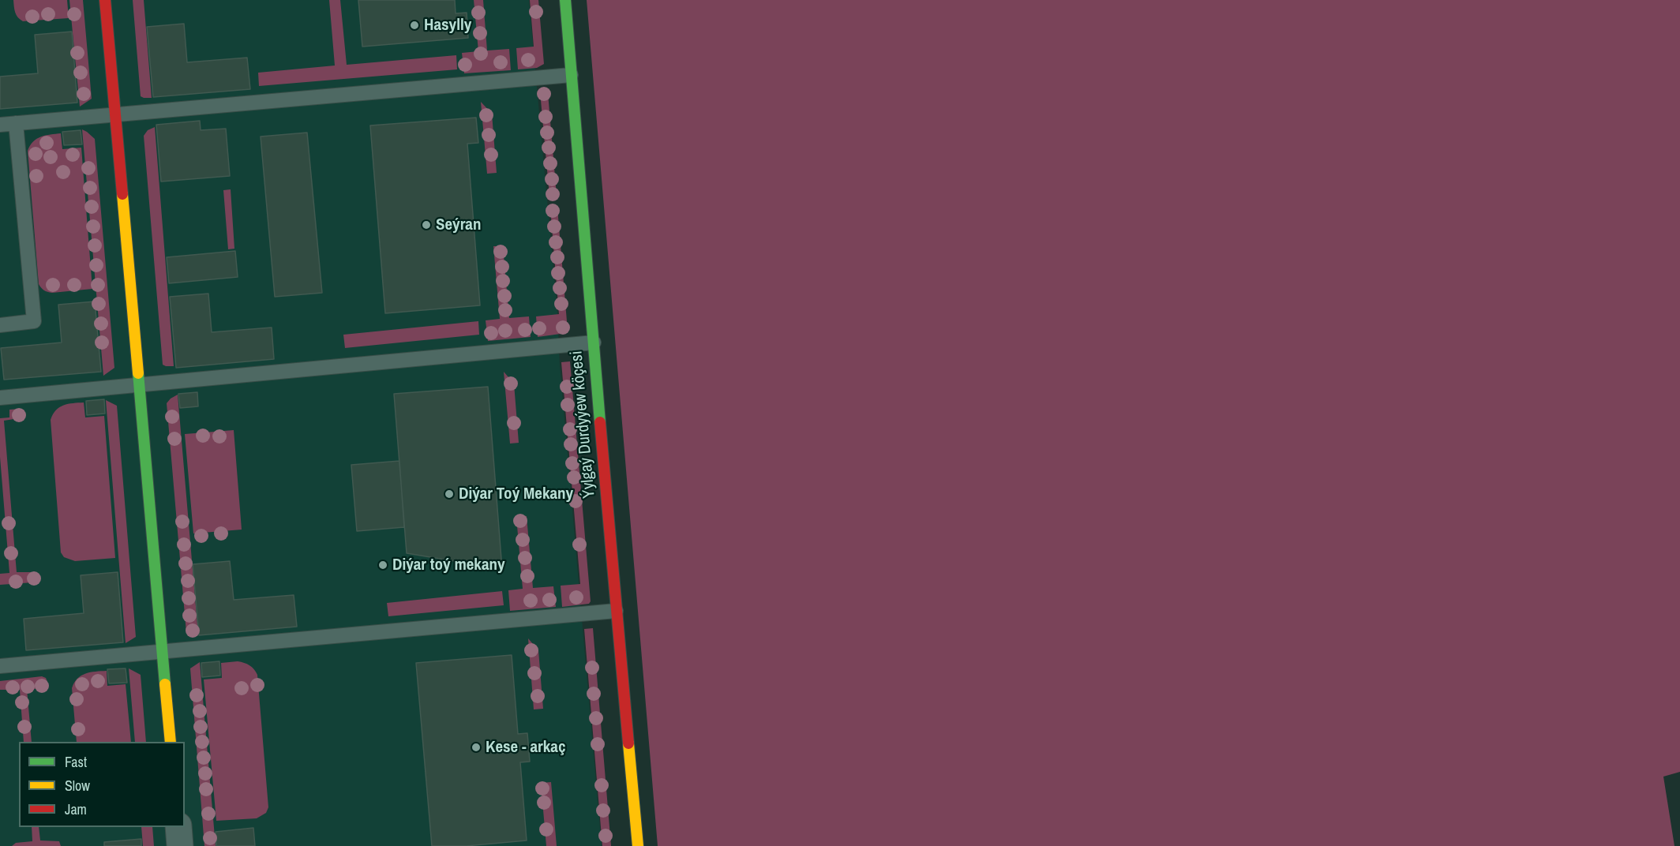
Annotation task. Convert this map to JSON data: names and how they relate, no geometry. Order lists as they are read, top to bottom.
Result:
{
  "streets": {
    "street": ["Ýylgaý Durdyýew köçesi"]
  },
  "places": [
    "Hasylly",
    "Seýran",
    "Diýar Toý Mekany",
    "Diýar toý mekany",
    "Kese - arkaç"
  ],
  "legend": ["Fast", "Slow", "Jam"]
}
